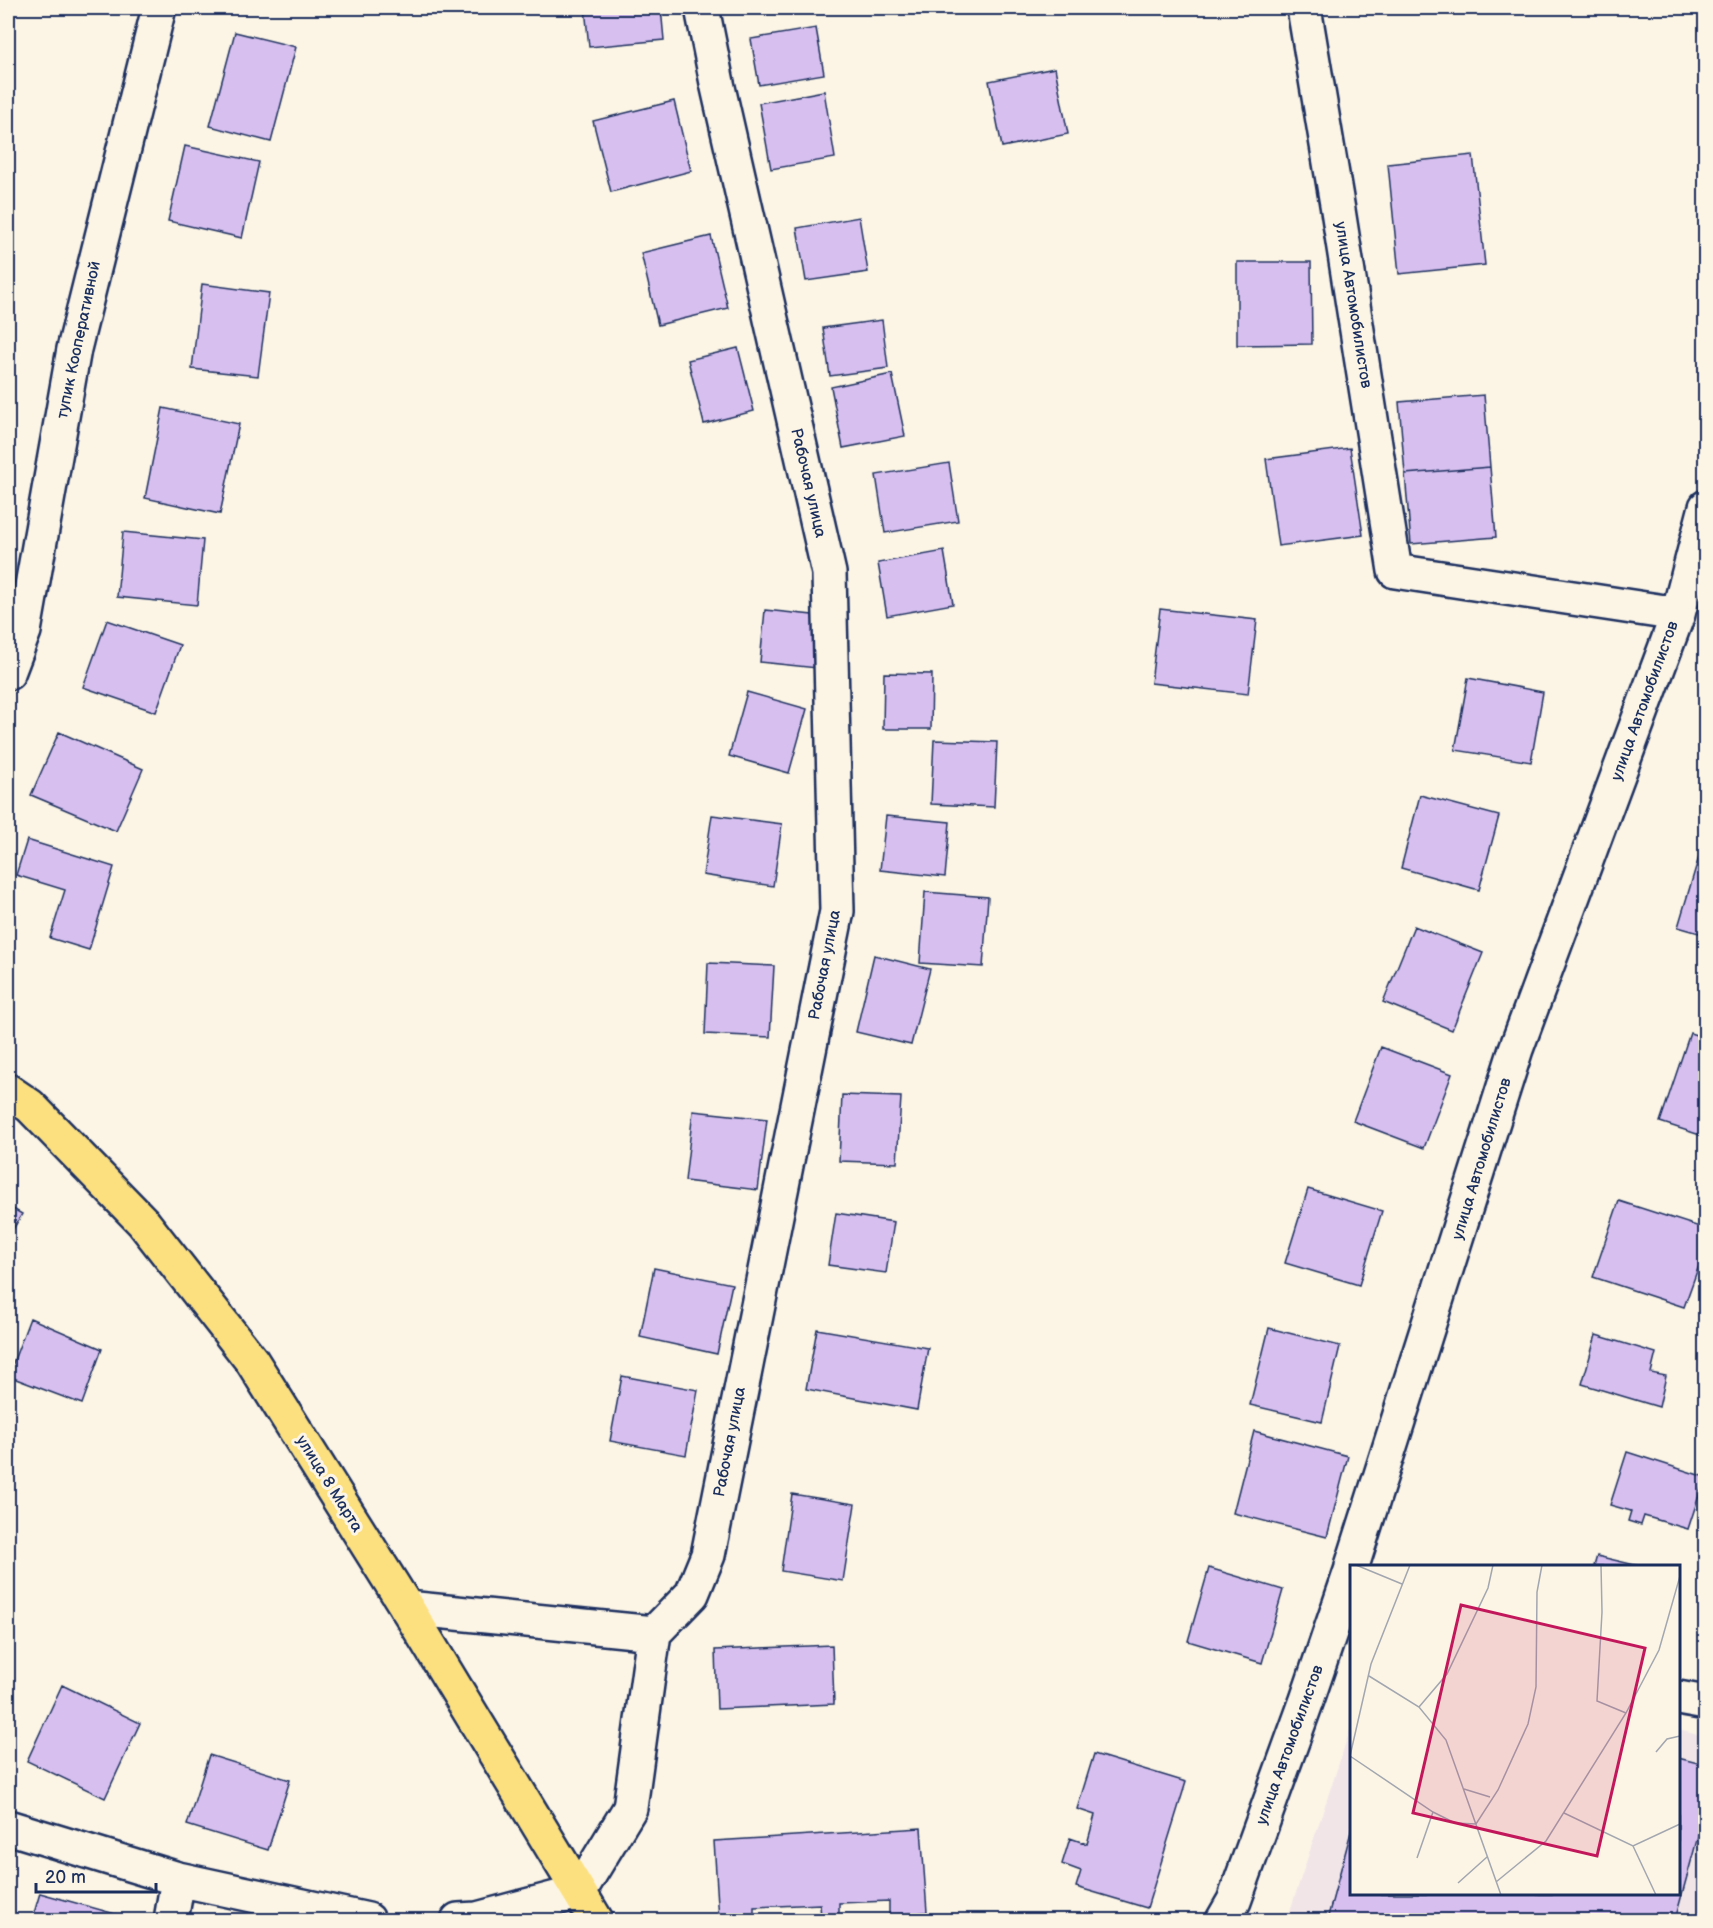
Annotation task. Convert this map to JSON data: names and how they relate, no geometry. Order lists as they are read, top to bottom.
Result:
{
  "streets": {
    "main road": ["улица 8 Марта"],
    "street": ["улица Автомобилистов", "тупик Кооперативной", "Рабочая улица"]
  },
  "scale_bar": "20 m"
}
